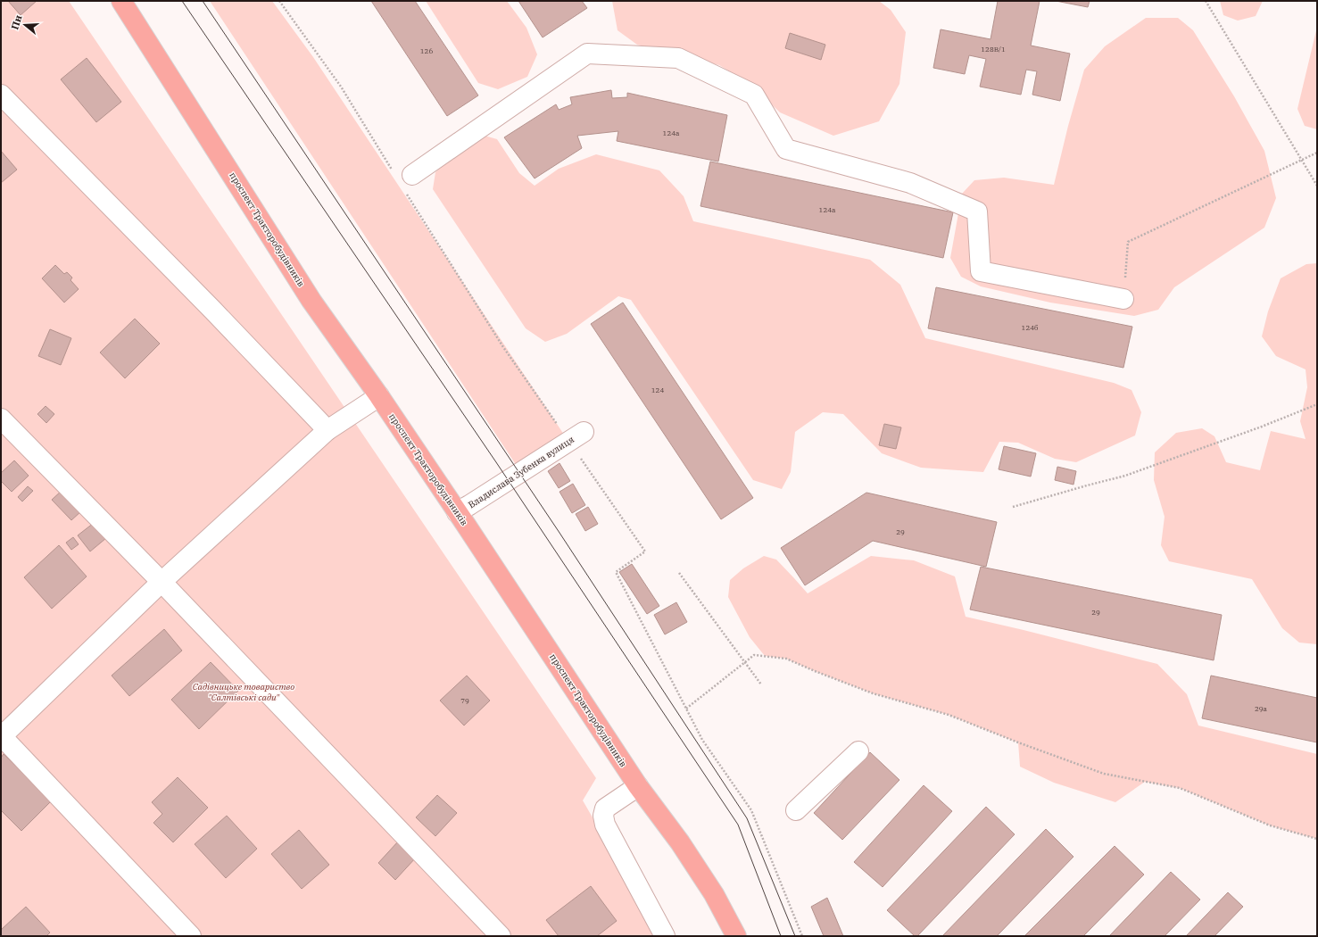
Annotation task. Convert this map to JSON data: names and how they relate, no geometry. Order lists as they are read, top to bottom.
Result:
{
  "streets": {
    "main road": ["проспект Тракторобудівників"],
    "street": ["Владислава Зубенка вулиця"]
  },
  "crossings": [
    ["проспект Тракторобудівників", "Владислава Зубенка вулиця"]
  ],
  "parks": ["Садівницьке товариство \"Салтівські сади\""],
  "house_numbers": [
    "128В/1",
    "126",
    "124а",
    "124а",
    "124б",
    "124",
    "29",
    "29",
    "79",
    "29а"
  ],
  "north": "left"
}
